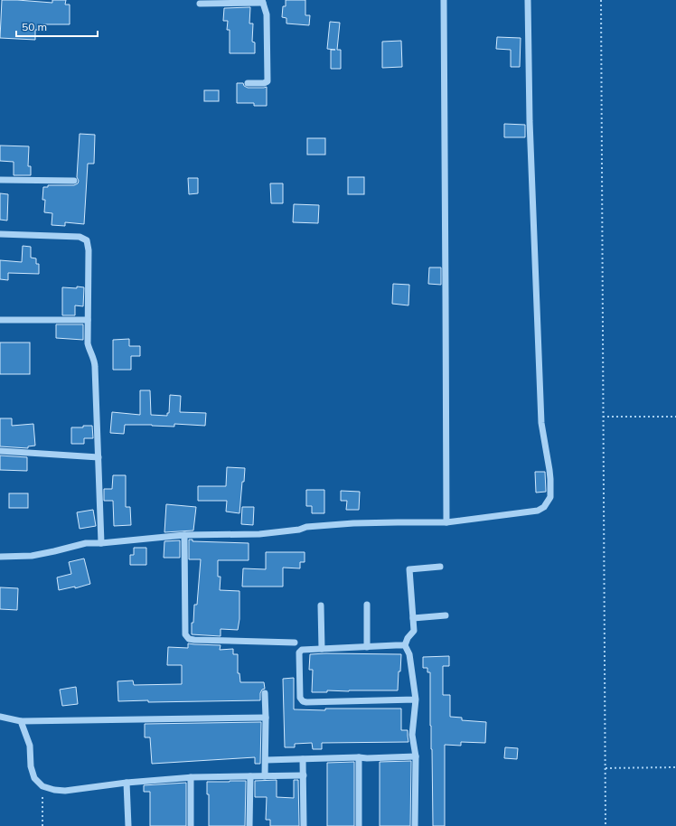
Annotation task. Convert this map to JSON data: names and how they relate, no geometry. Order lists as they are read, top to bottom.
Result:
{
  "scale_bar": "50 m"
}
